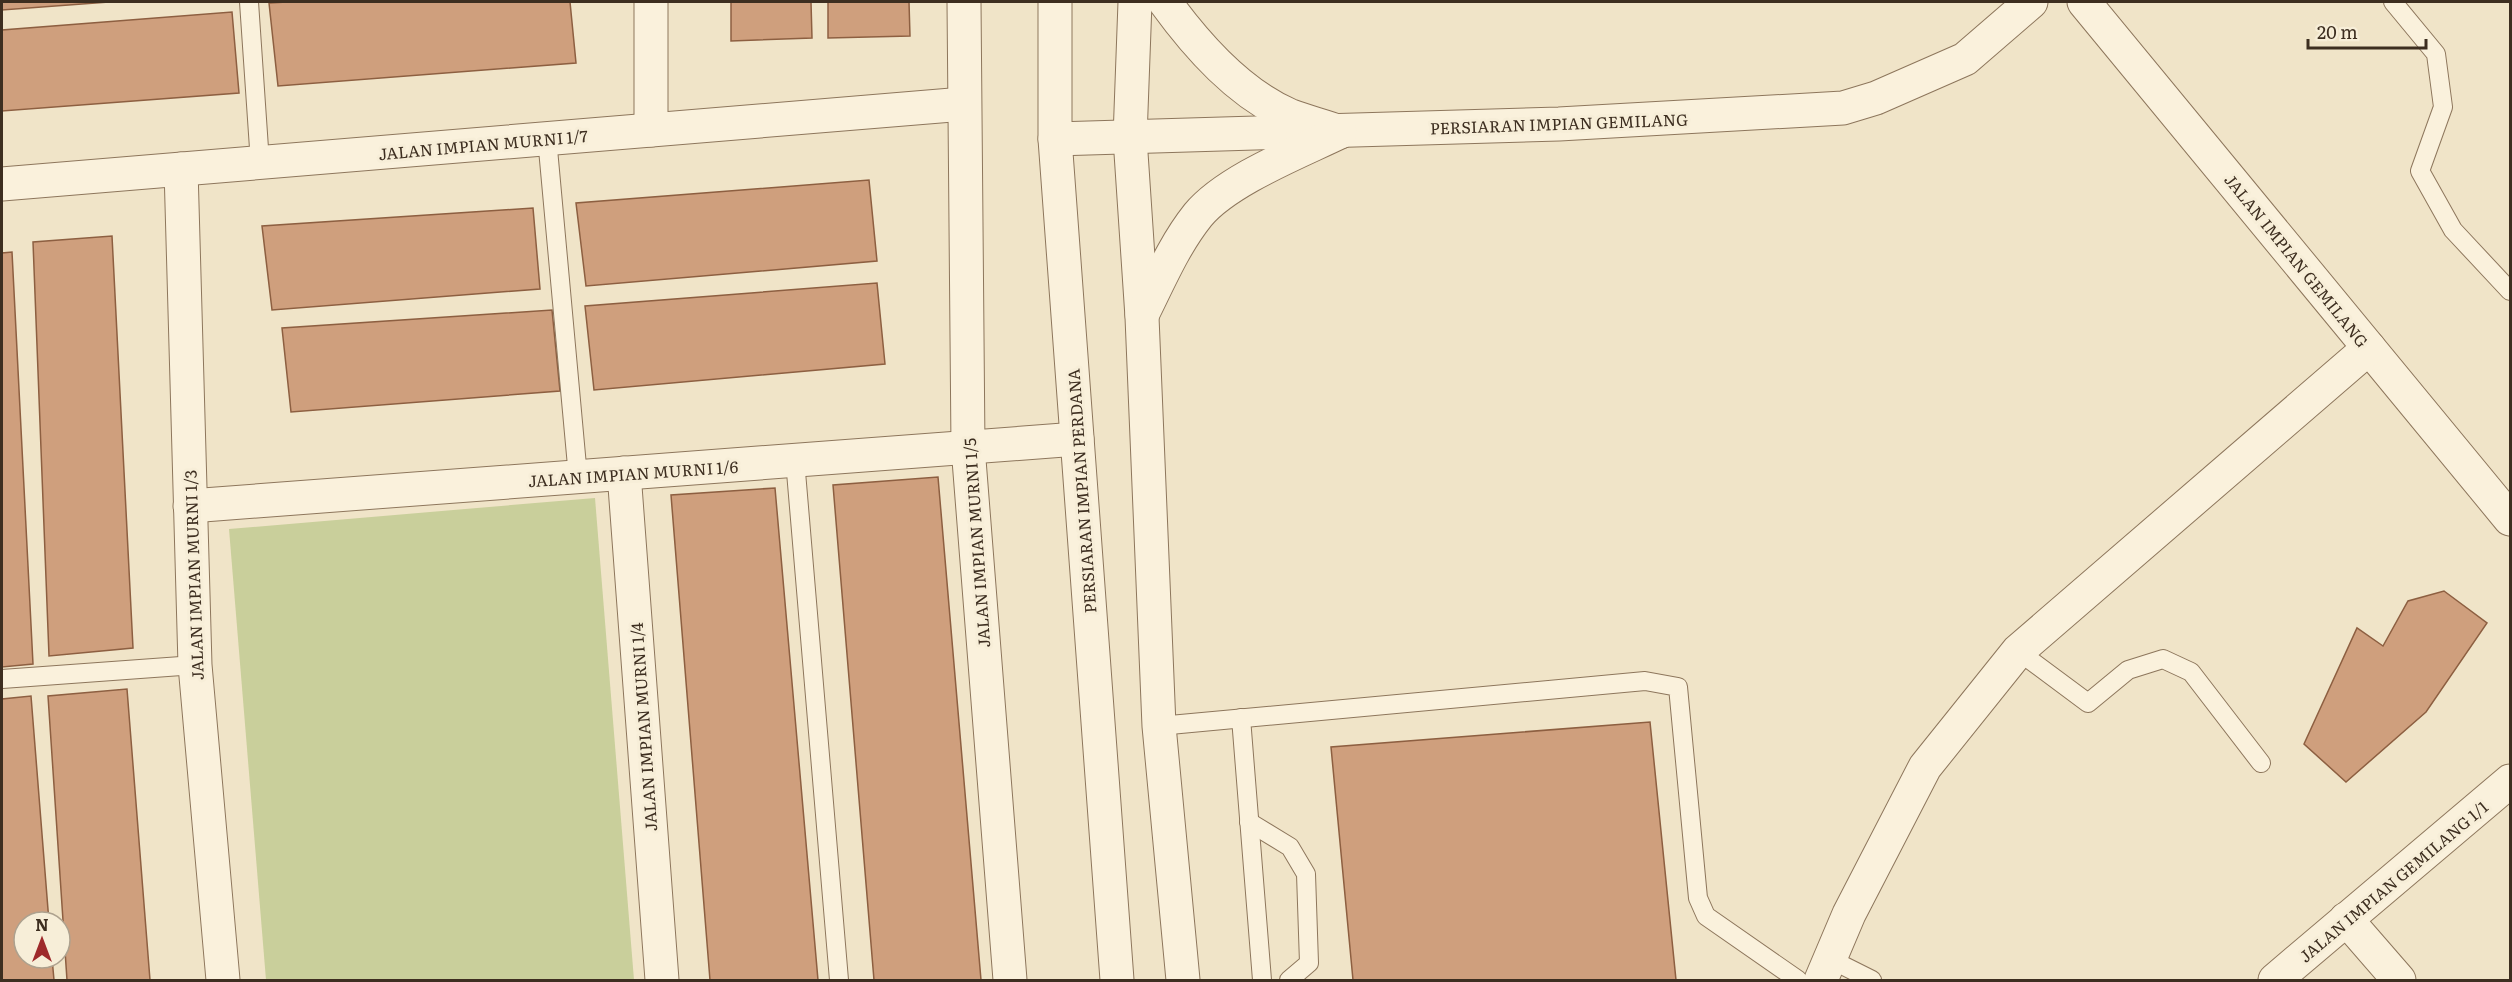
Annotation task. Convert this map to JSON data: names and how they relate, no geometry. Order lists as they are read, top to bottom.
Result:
{
  "streets": {
    "street": [
      "PERSIARAN IMPIAN GEMILANG",
      "JALAN IMPIAN MURNI 1/7",
      "JALAN IMPIAN GEMILANG",
      "JALAN IMPIAN MURNI 1/6",
      "PERSIARAN IMPIAN PERDANA",
      "JALAN IMPIAN MURNI 1/5",
      "JALAN IMPIAN MURNI 1/3",
      "JALAN IMPIAN MURNI 1/4",
      "JALAN IMPIAN GEMILANG 1/1"
    ]
  },
  "crossings": [
    ["PERSIARAN IMPIAN GEMILANG", "PERSIARAN IMPIAN PERDANA"],
    ["JALAN IMPIAN MURNI 1/7", "JALAN IMPIAN MURNI 1/5"],
    ["JALAN IMPIAN MURNI 1/7", "JALAN IMPIAN MURNI 1/3"],
    ["JALAN IMPIAN MURNI 1/6", "PERSIARAN IMPIAN PERDANA"],
    ["JALAN IMPIAN MURNI 1/6", "JALAN IMPIAN MURNI 1/5"],
    ["JALAN IMPIAN MURNI 1/6", "JALAN IMPIAN MURNI 1/3"],
    ["JALAN IMPIAN MURNI 1/6", "JALAN IMPIAN MURNI 1/4"]
  ],
  "scale_bar": "20 m",
  "north": "top"
}
